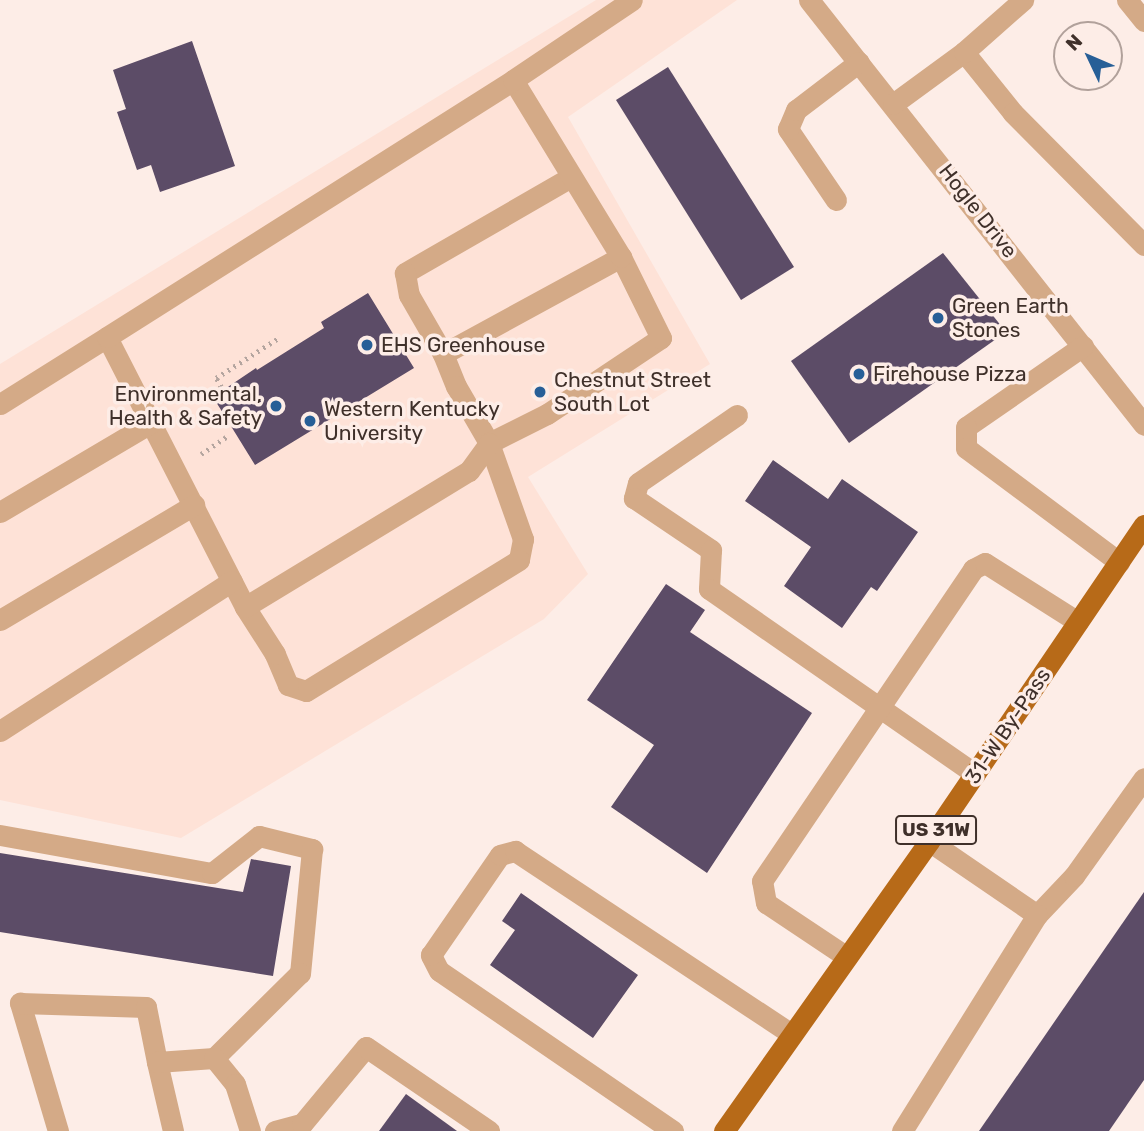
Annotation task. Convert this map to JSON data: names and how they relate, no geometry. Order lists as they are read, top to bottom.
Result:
{
  "streets": {
    "main road": ["31-W By-Pass", "US 31W"],
    "street": ["Hogle Drive"]
  },
  "places": [
    "Green Earth Stones",
    "EHS Greenhouse",
    "Firehouse Pizza",
    "Chestnut Street South Lot",
    "Environmental, Health & Safety",
    "Western Kentucky University"
  ],
  "north": "top left"
}
